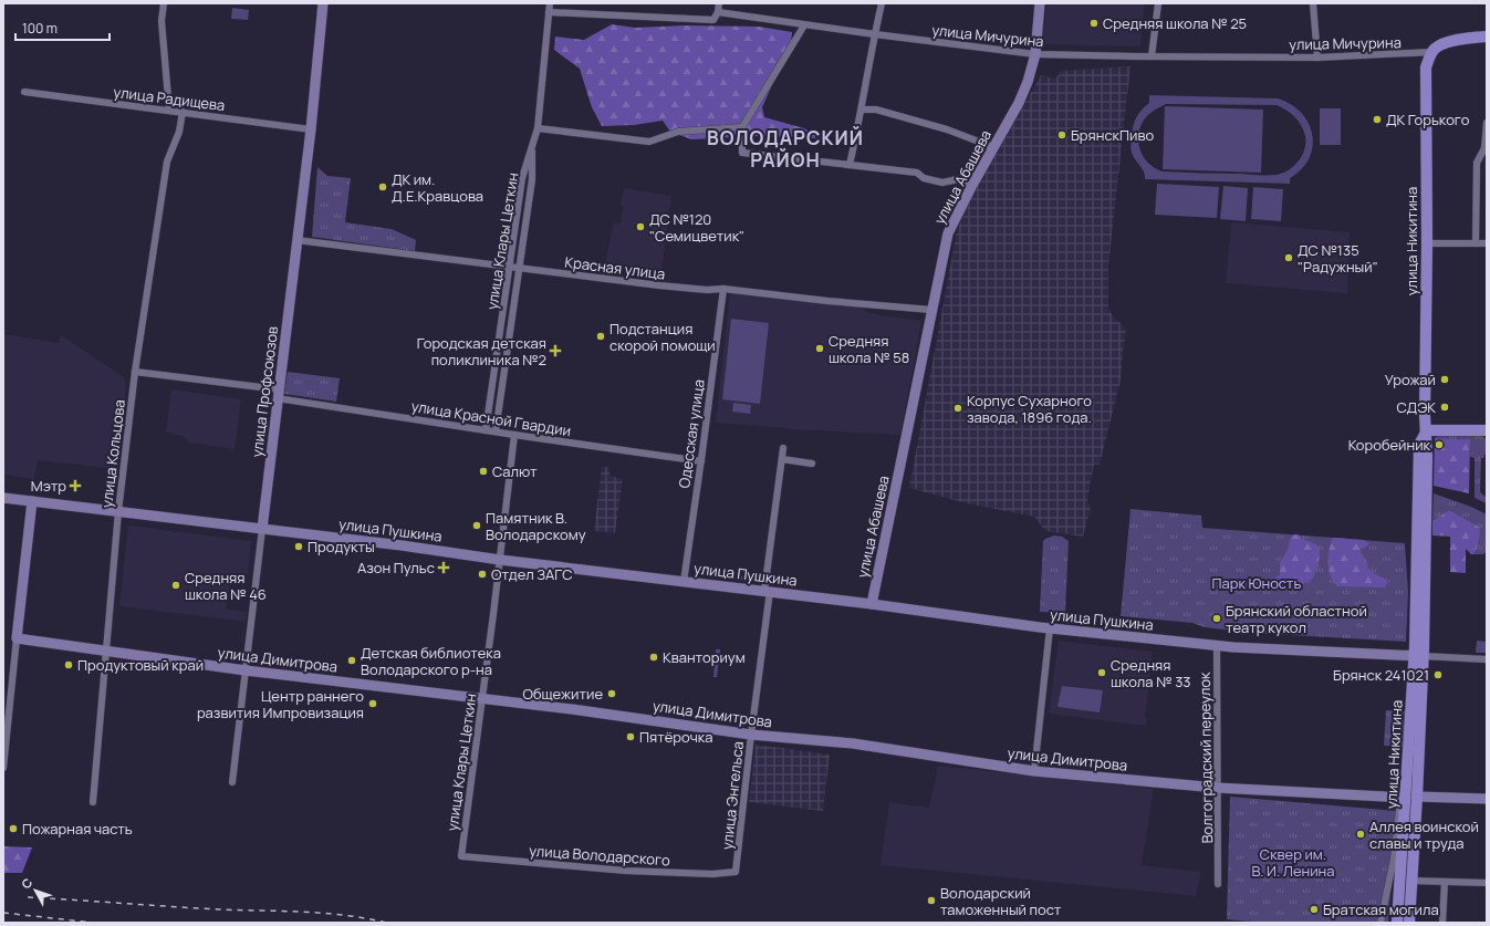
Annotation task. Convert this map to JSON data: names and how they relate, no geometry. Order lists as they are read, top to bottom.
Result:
{
  "streets": {
    "main road": [
      "улица Абашева",
      "улица Никитина",
      "улица Профсоюзов",
      "улица Пушкина",
      "улица Димитрова"
    ],
    "street": [
      "улица Мичурина",
      "улица Радищева",
      "улица Клары Цеткин",
      "Красная улица",
      "улица Красной Гвардии",
      "Одесская улица",
      "улица Кольцова",
      "Волгоградский переулок",
      "улица Энгельса",
      "улица Володарского"
    ]
  },
  "crossings": [
    ["улица Мичурина", "улица Абашева"],
    ["улица Мичурина", "улица Никитина"],
    ["улица Радищева", "улица Профсоюзов"],
    ["улица Радищева", "улица Кольцова"],
    ["улица Абашева", "Красная улица"],
    ["улица Абашева", "улица Пушкина"],
    ["улица Клары Цеткин", "Красная улица"],
    ["улица Клары Цеткин", "улица Красной Гвардии"],
    ["улица Клары Цеткин", "улица Пушкина"],
    ["улица Клары Цеткин", "улица Димитрова"],
    ["улица Клары Цеткин", "улица Володарского"],
    ["улица Никитина", "улица Пушкина"],
    ["улица Никитина", "улица Димитрова"],
    ["Красная улица", "улица Профсоюзов"],
    ["Красная улица", "Одесская улица"],
    ["улица Профсоюзов", "улица Красной Гвардии"],
    ["улица Профсоюзов", "улица Пушкина"],
    ["улица Профсоюзов", "улица Димитрова"],
    ["улица Красной Гвардии", "Одесская улица"],
    ["улица Красной Гвардии", "улица Кольцова"],
    ["Одесская улица", "улица Пушкина"],
    ["улица Кольцова", "улица Пушкина"],
    ["улица Кольцова", "улица Димитрова"],
    ["улица Пушкина", "Волгоградский переулок"],
    ["улица Пушкина", "улица Энгельса"],
    ["улица Димитрова", "Волгоградский переулок"],
    ["улица Димитрова", "улица Энгельса"],
    ["улица Энгельса", "улица Володарского"]
  ],
  "districts": ["ВОЛОДАРСКИЙ РАЙОН"],
  "parks": ["Парк Юность", "Сквер им. В. И. Ленина"],
  "places": {
    "other": [
      "Средняя школа № 25",
      "ДК Горького",
      "БрянскПиво",
      "ДК им. Д.Е.Кравцова",
      "ДС №120 \"Семицветик\"",
      "ДС №135 \"Радужный\"",
      "Подстанция скорой помощи",
      "Средняя школа № 58",
      "Урожай",
      "СДЭК",
      "Корпус Сухарного завода, 1896 года.",
      "Коробейник",
      "Салют",
      "Памятник В. Володарскому",
      "Продукты",
      "Отдел ЗАГС",
      "Средняя школа № 46",
      "Брянский областной театр кукол",
      "Кванториум",
      "Детская библиотека Володарского р-на",
      "Продуктовый край",
      "Средняя школа № 33",
      "Брянск 241021",
      "Общежитие",
      "Центр раннего развития Импровизация",
      "Пятёрочка",
      "Пожарная часть",
      "Аллея воинской славы и труда",
      "Володарский таможенный пост",
      "Братская могила"
    ],
    "health": ["Городская детская поликлиника №2", "Мэтр", "Азон Пульс"]
  },
  "scale_bar": "100 m",
  "north": "top left"
}
